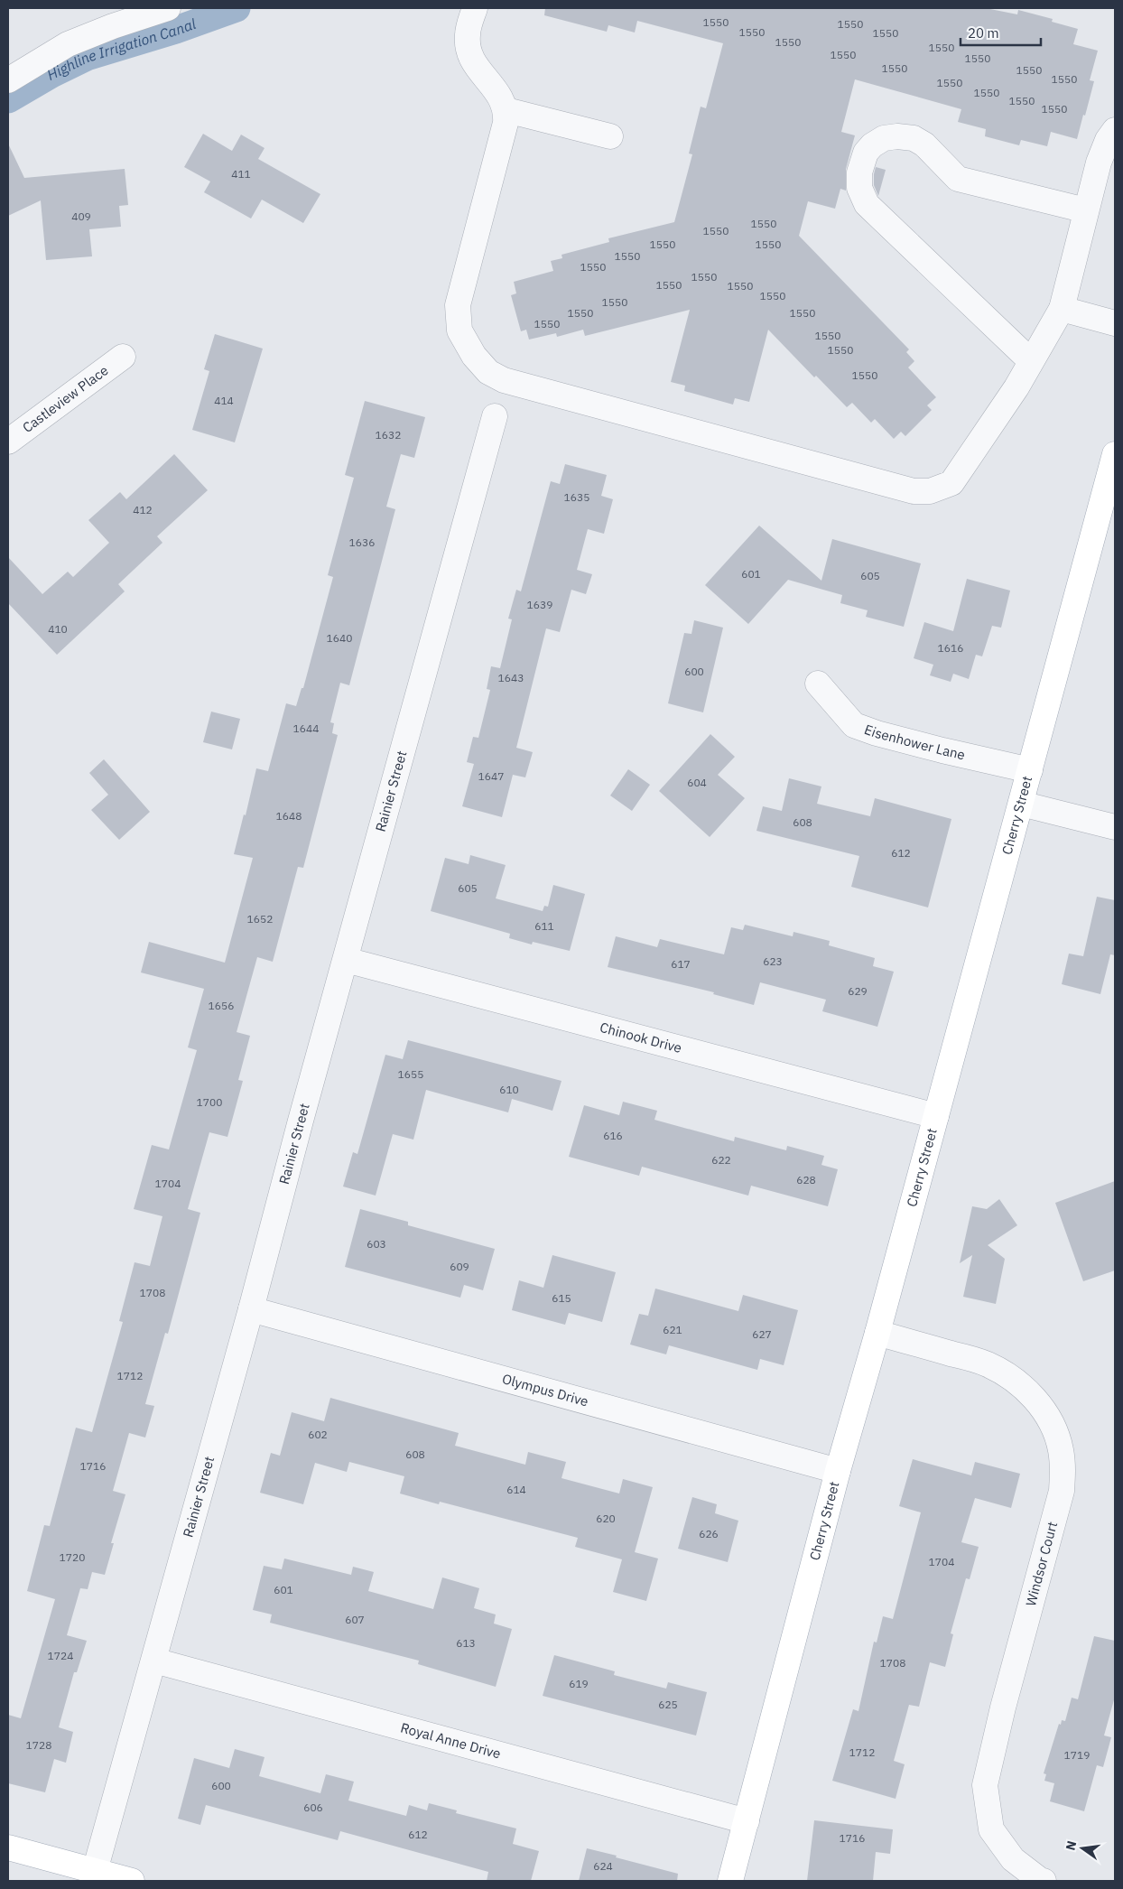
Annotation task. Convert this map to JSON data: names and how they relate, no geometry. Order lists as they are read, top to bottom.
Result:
{
  "streets": {
    "main road": ["Cherry Street"],
    "street": [
      "Castleview Place",
      "Eisenhower Lane",
      "Rainier Street",
      "Chinook Drive",
      "Olympus Drive",
      "Windsor Court",
      "Royal Anne Drive"
    ]
  },
  "crossings": [
    ["Eisenhower Lane", "Cherry Street"],
    ["Rainier Street", "Chinook Drive"],
    ["Rainier Street", "Olympus Drive"],
    ["Rainier Street", "Royal Anne Drive"],
    ["Cherry Street", "Chinook Drive"],
    ["Cherry Street", "Olympus Drive"],
    ["Cherry Street", "Windsor Court"],
    ["Cherry Street", "Royal Anne Drive"]
  ],
  "water": ["Highline Irrigation Canal"],
  "house_numbers": [
    "1550",
    "1550",
    "1550",
    "1550",
    "1550",
    "1550",
    "1550",
    "1550",
    "1550",
    "1550",
    "1550",
    "1550",
    "1550",
    "1550",
    "1550",
    "411",
    "409",
    "1550",
    "1550",
    "1550",
    "1550",
    "1550",
    "1550",
    "1550",
    "1550",
    "1550",
    "1550",
    "1550",
    "1550",
    "1550",
    "1550",
    "1550",
    "1550",
    "1550",
    "414",
    "1632",
    "1635",
    "412",
    "1636",
    "601",
    "605",
    "1639",
    "410",
    "1640",
    "1616",
    "600",
    "1643",
    "1644",
    "1647",
    "604",
    "1648",
    "608",
    "612",
    "605",
    "1652",
    "611",
    "623",
    "617",
    "629",
    "1656",
    "1655",
    "610",
    "1700",
    "616",
    "622",
    "628",
    "1704",
    "603",
    "609",
    "1708",
    "615",
    "621",
    "627",
    "1712",
    "602",
    "608",
    "1716",
    "614",
    "620",
    "626",
    "1720",
    "1704",
    "601",
    "607",
    "613",
    "1724",
    "1708",
    "619",
    "625",
    "1728",
    "1712",
    "1719",
    "600",
    "606",
    "612",
    "1716",
    "624"
  ],
  "scale_bar": "20 m",
  "north": "left"
}
